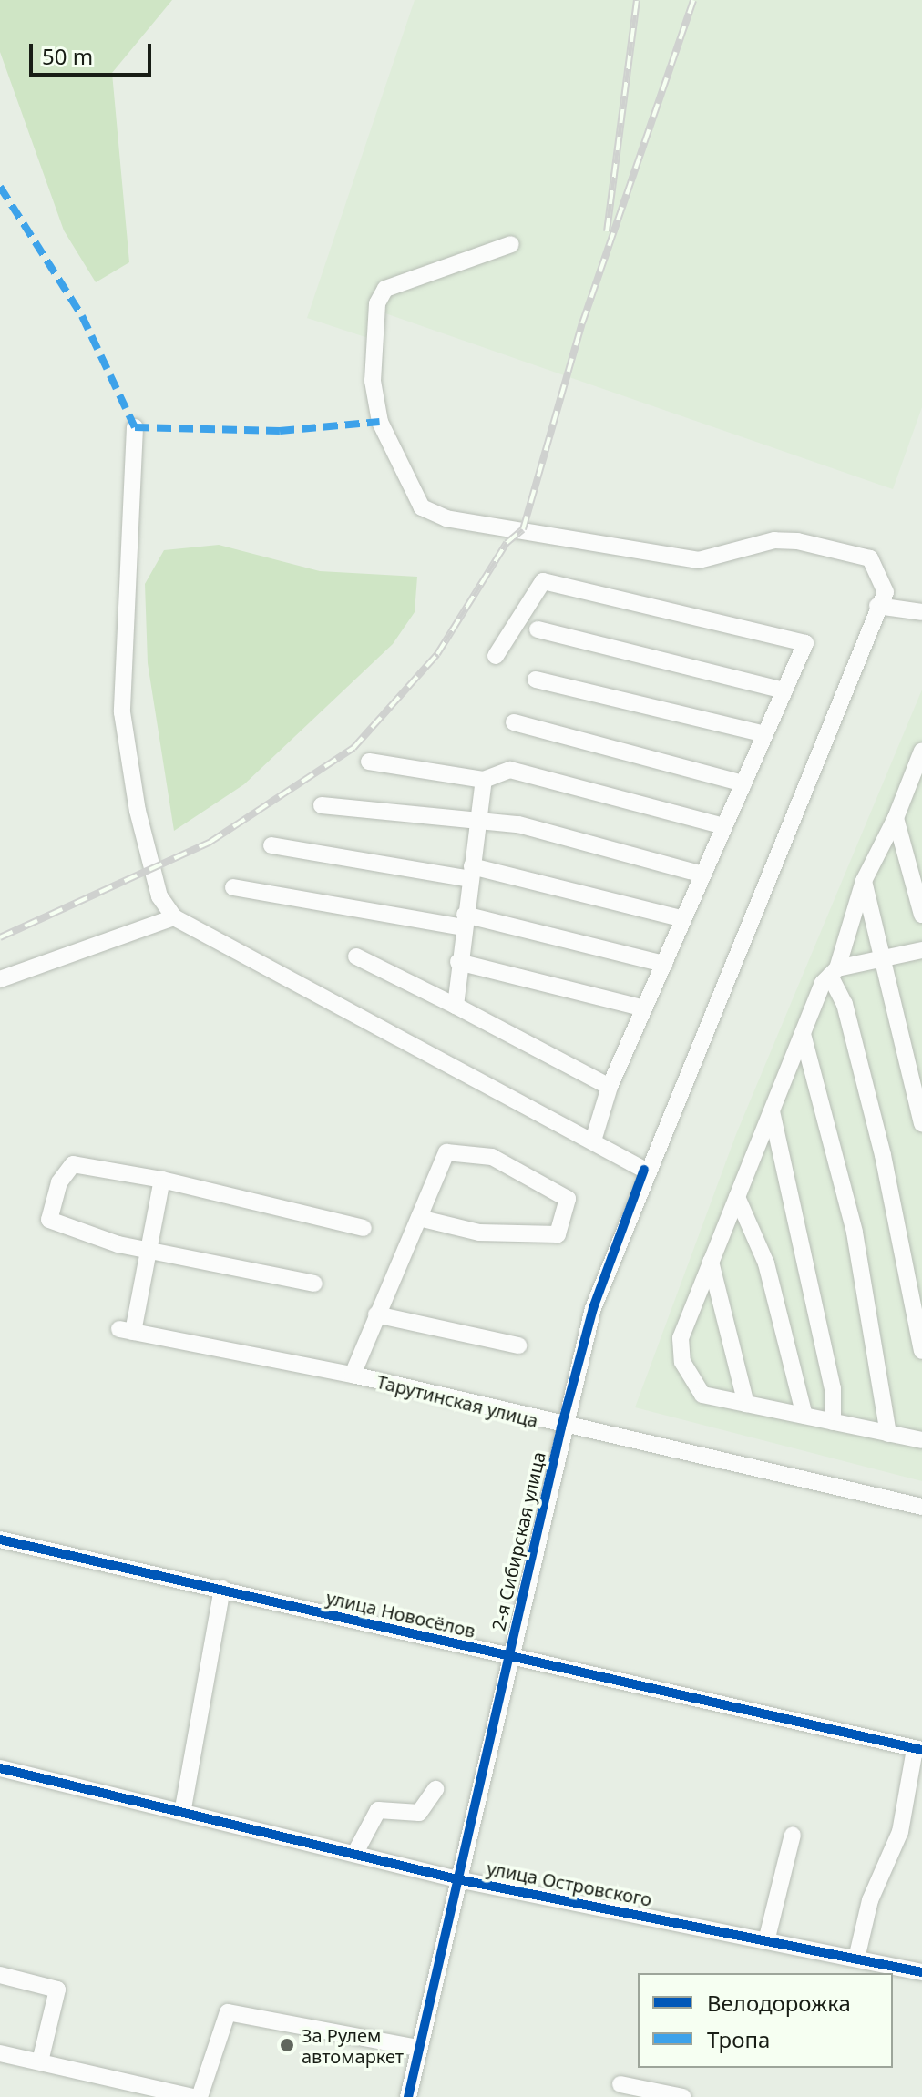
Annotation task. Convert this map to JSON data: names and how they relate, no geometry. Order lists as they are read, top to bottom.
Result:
{
  "streets": {
    "street": [
      "Тарутинская улица",
      "2-я Сибирская улица",
      "улица Новосёлов",
      "улица Островского"
    ]
  },
  "crossings": [
    ["Тарутинская улица", "2-я Сибирская улица"],
    ["2-я Сибирская улица", "улица Новосёлов"],
    ["2-я Сибирская улица", "улица Островского"]
  ],
  "places": ["За Рулем автомаркет"],
  "legend": ["Велодорожка", "Тропа"],
  "scale_bar": "50 m"
}
